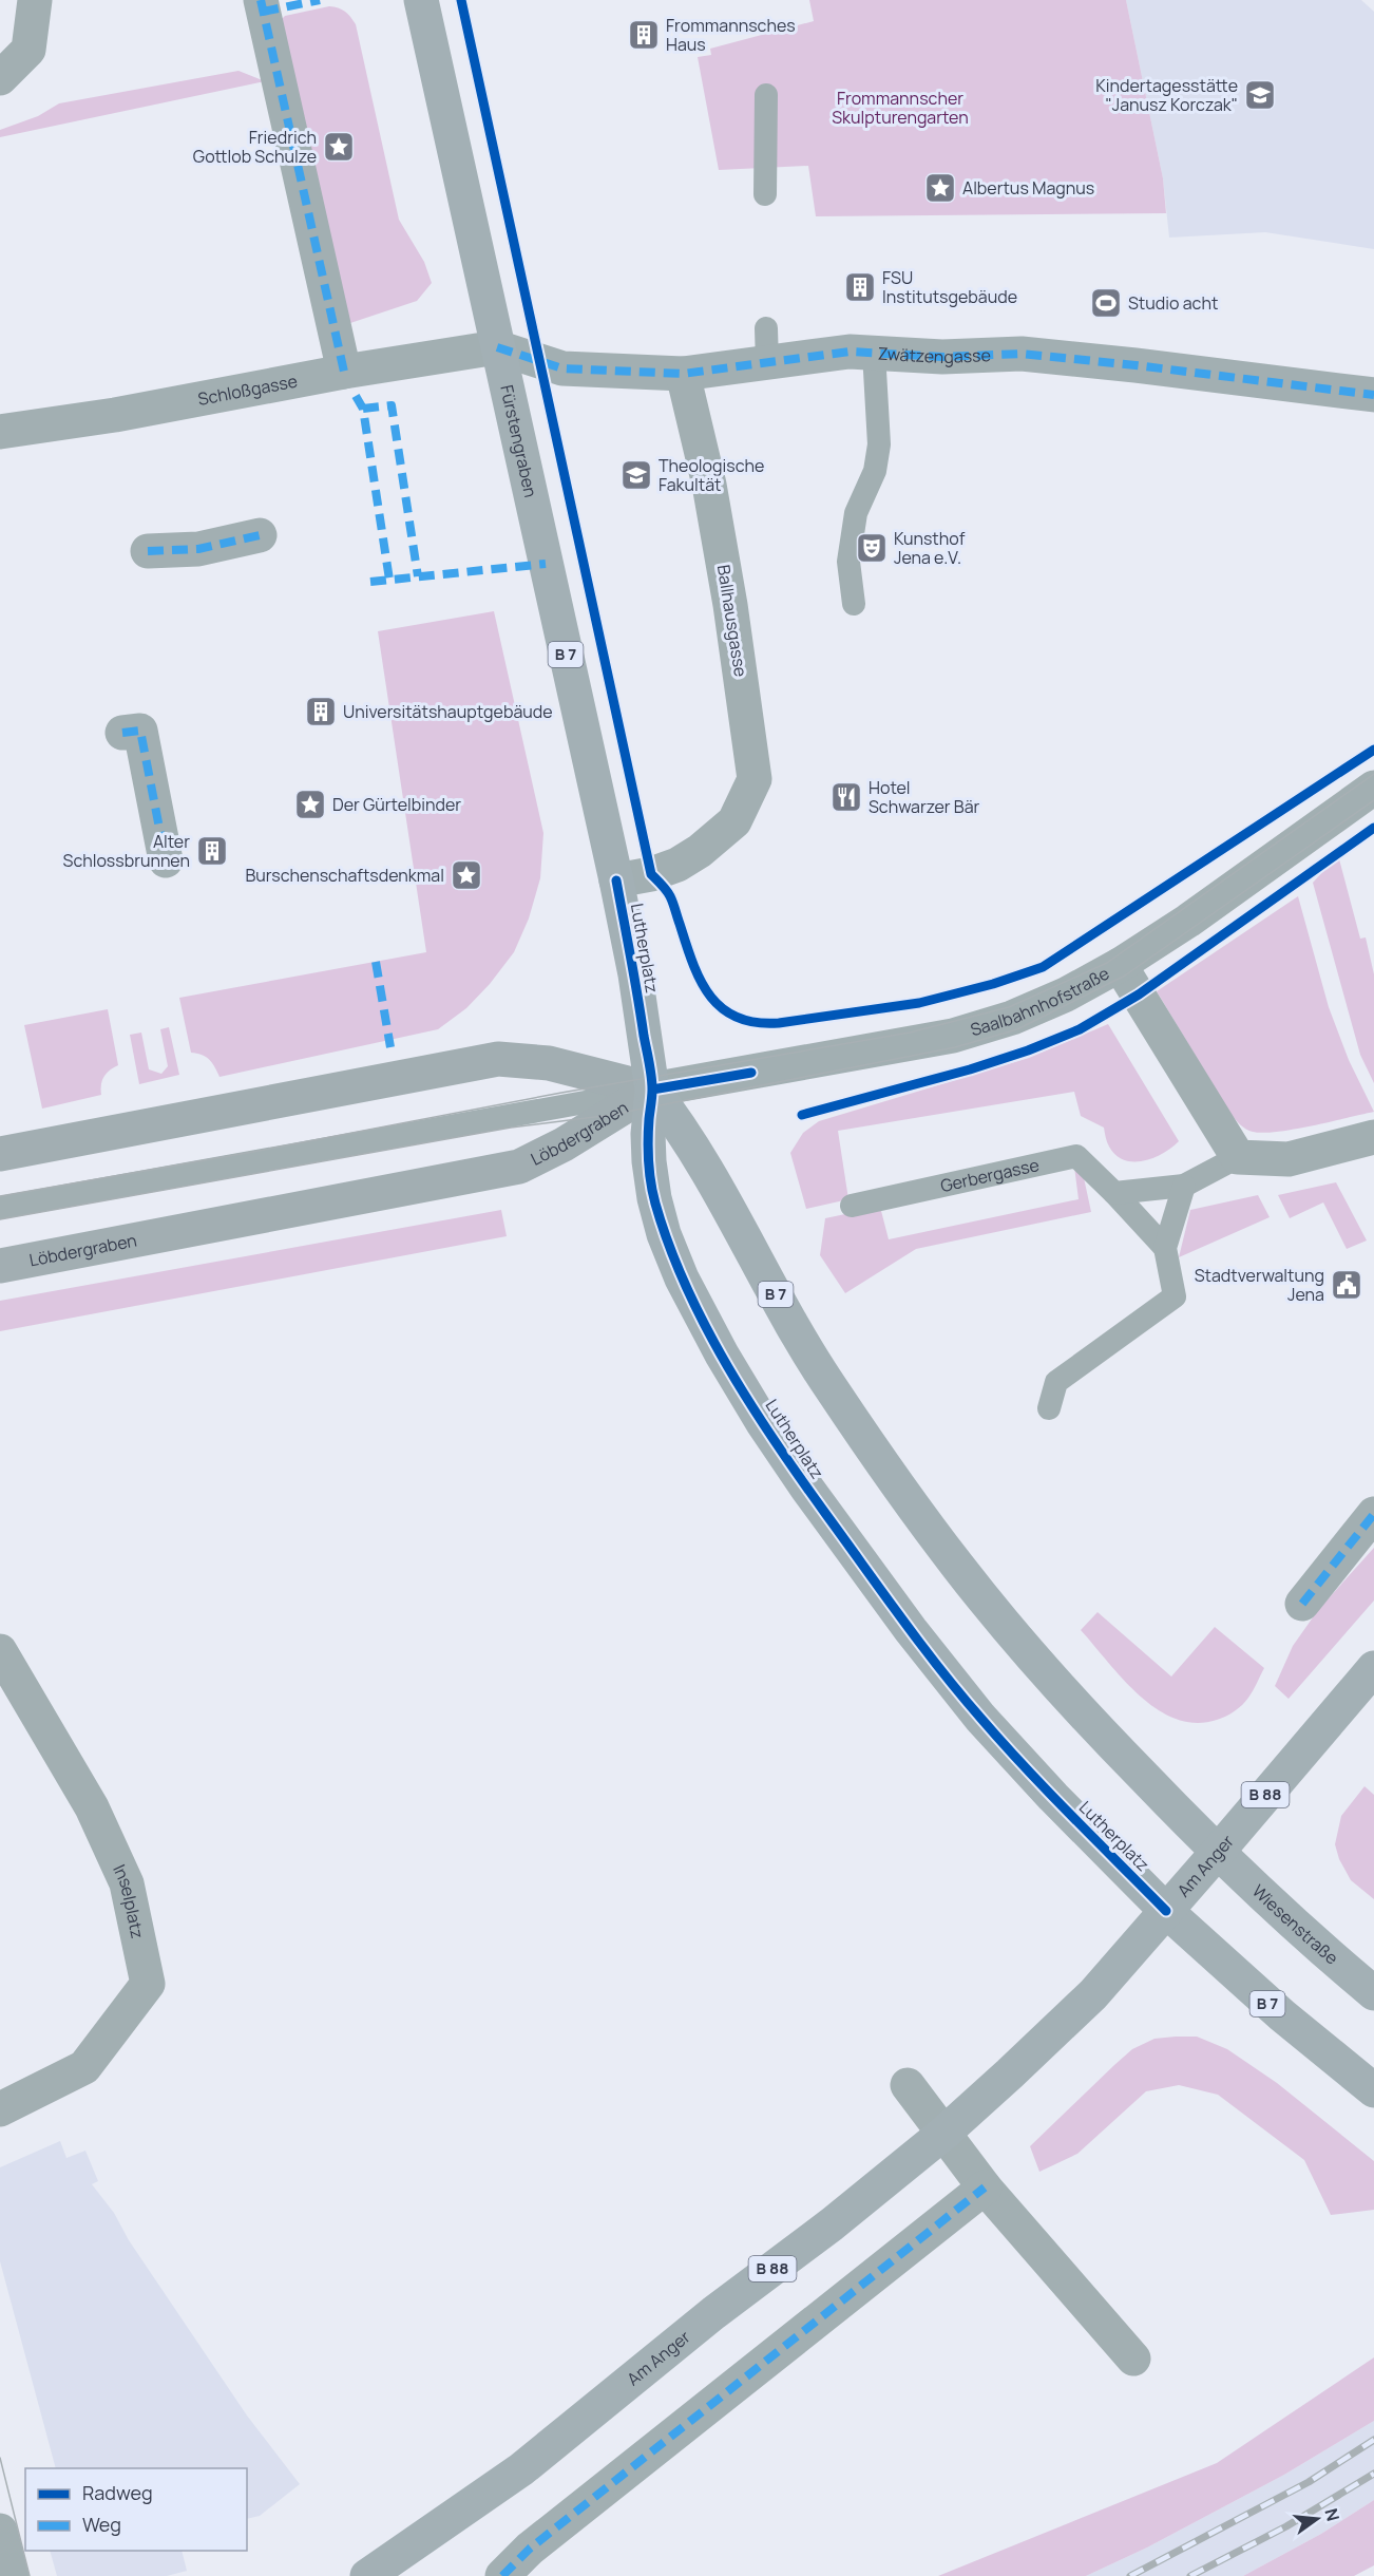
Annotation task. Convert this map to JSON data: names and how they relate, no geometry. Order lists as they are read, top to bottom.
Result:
{
  "streets": {
    "main road": [
      "Fürstengraben",
      "B 7",
      "Lutherplatz",
      "Löbdergraben",
      "B 88",
      "Am Anger",
      "Wiesenstraße"
    ],
    "street": [
      "Zwätzengasse",
      "Schloßgasse",
      "Ballhausgasse",
      "Saalbahnhofstraße",
      "Inselplatz"
    ],
    "lane": ["Gerbergasse"]
  },
  "crossings": [
    ["Zwätzengasse", "Schloßgasse"],
    ["Zwätzengasse", "Fürstengraben"],
    ["Zwätzengasse", "Ballhausgasse"],
    ["Schloßgasse", "Fürstengraben"],
    ["Fürstengraben", "Ballhausgasse"],
    ["Fürstengraben", "Lutherplatz"],
    ["Ballhausgasse", "Lutherplatz"],
    ["B 7", "Lutherplatz"],
    ["B 7", "Am Anger"],
    ["Lutherplatz", "Saalbahnhofstraße"],
    ["Lutherplatz", "Löbdergraben"],
    ["Lutherplatz", "Am Anger"],
    ["Lutherplatz", "Wiesenstraße"],
    ["Saalbahnhofstraße", "Löbdergraben"],
    ["Am Anger", "Wiesenstraße"]
  ],
  "parks": ["Frommannscher Skulpturengarten"],
  "places": {
    "building": [
      "Frommannsches Haus",
      "FSU Institutsgebäude",
      "Universitätshauptgebäude",
      "Alter Schlossbrunnen"
    ],
    "school or university": ["Kindertagesstätte \"Janusz Korczak\"", "Theologische Fakultät"],
    "place": [
      "Friedrich Gottlob Schulze",
      "Albertus Magnus",
      "Der Gürtelbinder",
      "Burschenschaftsdenkmal"
    ],
    "sports": ["Studio acht"],
    "theatre": ["Kunsthof Jena e.V."],
    "restaurant": ["Hotel Schwarzer Bär"],
    "public building": ["Stadtverwaltung Jena"]
  },
  "legend": ["Radweg", "Weg"],
  "north": "right"
}
